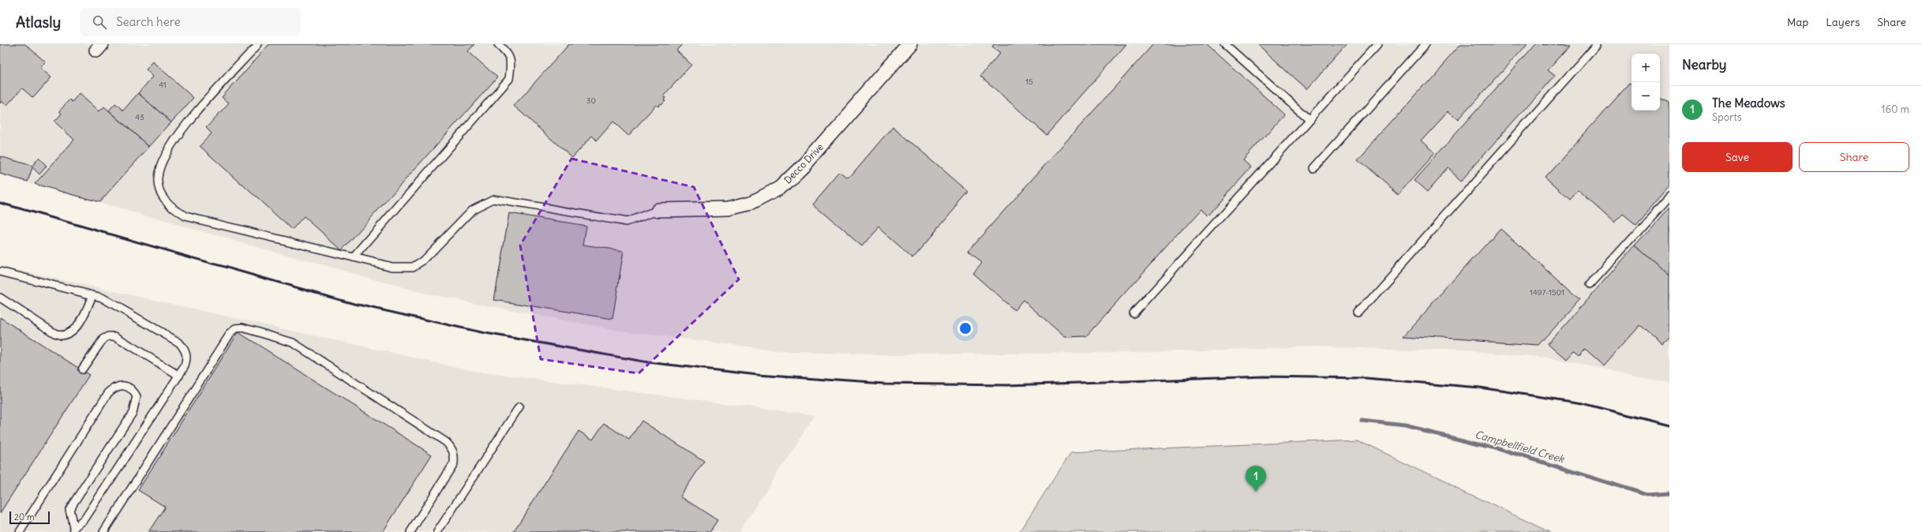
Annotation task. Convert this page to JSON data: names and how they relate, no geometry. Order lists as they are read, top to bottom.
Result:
{
  "streets": {
    "street": ["Decco Drive"]
  },
  "water": ["Campbellfield Creek"],
  "house_numbers": [
    "15",
    "41",
    "30",
    "43",
    "1497-1501"
  ],
  "scale_bar": "20 m",
  "page": {
    "header": "Atlasly",
    "search": "Search here",
    "nav": ["Map", "Layers", "Share"],
    "heading": "Nearby",
    "map_buttons": ["+", "−"],
    "list": [
      {
        "mark": "1",
        "name": "The Meadows",
        "note": "Sports",
        "value": "160 m"
      }
    ],
    "buttons": ["Save", "Share"],
    "pins": "1",
    "scale": "20 m"
  }
}
